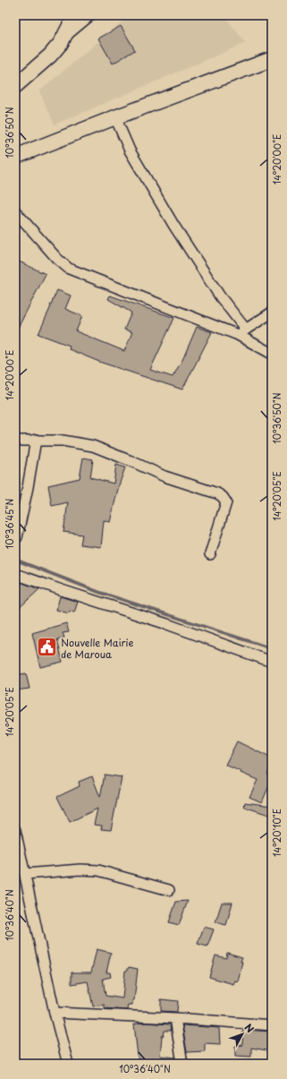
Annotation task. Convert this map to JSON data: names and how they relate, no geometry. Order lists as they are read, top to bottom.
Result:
{
  "places": {
    "public building": ["Nouvelle Mairie de Maroua"]
  },
  "north": "top right",
  "coordinates": [
    "10°36'50\"N",
    "14°20'00\"E",
    "14°20'05\"E",
    "10°36'45\"N",
    "14°20'10\"E",
    "10°36'40\"N"
  ]
}
